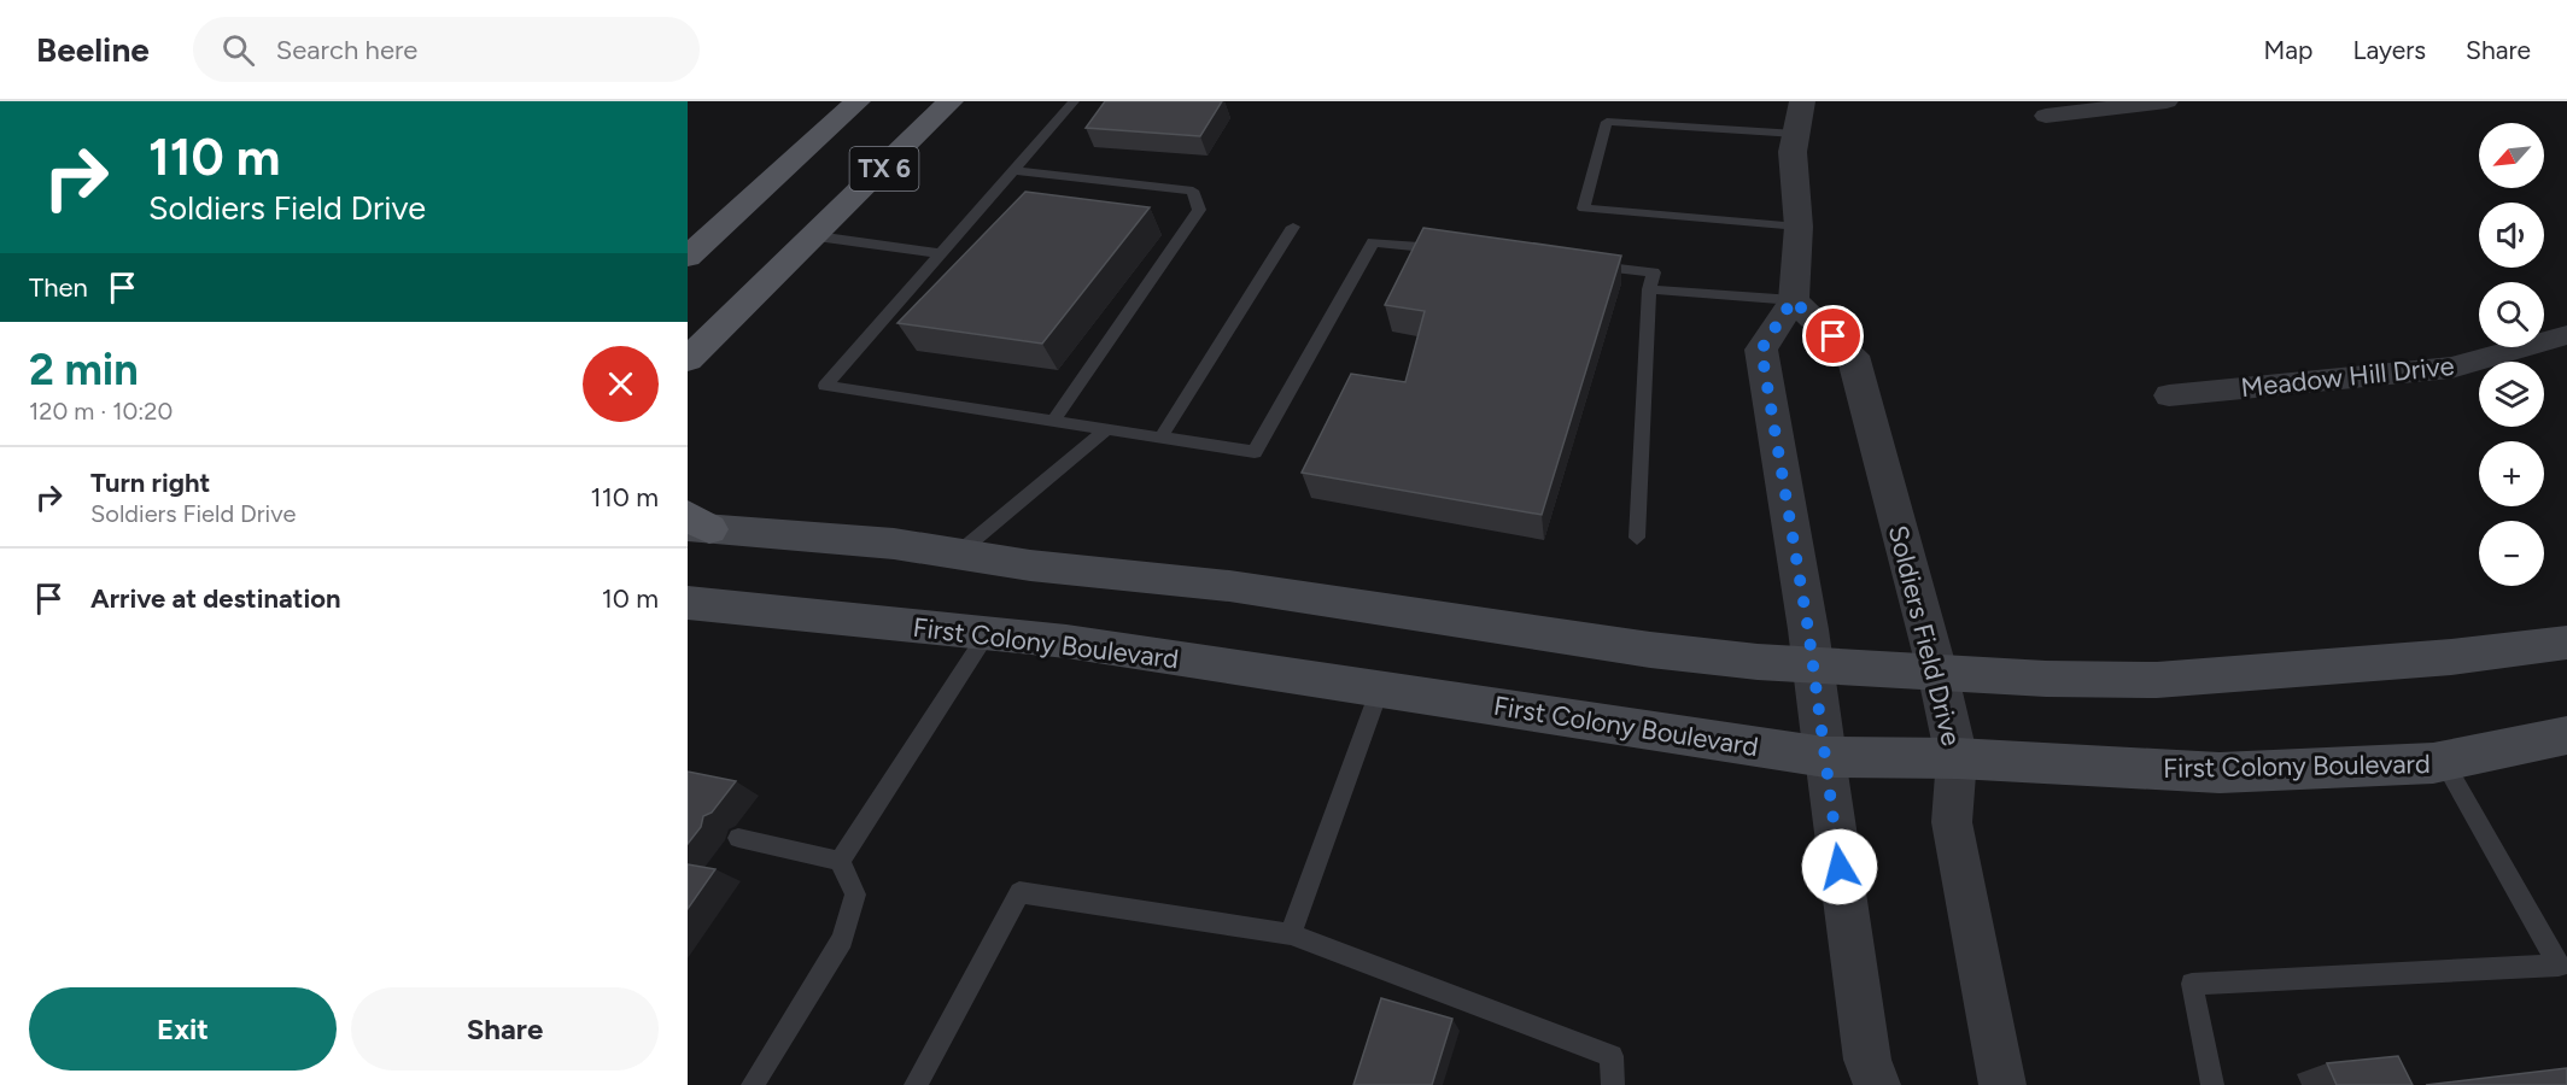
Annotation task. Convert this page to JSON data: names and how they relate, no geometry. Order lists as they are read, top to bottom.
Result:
{
  "streets": {
    "main road": ["TX 6", "First Colony Boulevard"],
    "street": ["Meadow Hill Drive", "Soldiers Field Drive"]
  },
  "crossings": [
    ["Soldiers Field Drive", "First Colony Boulevard"]
  ],
  "north": "bottom left",
  "page": {
    "header": "Beeline",
    "search": "Search here",
    "nav": ["Map", "Layers", "Share"],
    "turn": ["110 m", "Soldiers Field Drive"],
    "map_buttons": ["+", "−"],
    "then": "Then",
    "heading": ["2 min", "120 m · 10:20"],
    "list": [
      {
        "name": "Turn right",
        "note": "Soldiers Field Drive",
        "value": "110 m"
      },
      {
        "name": "Arrive at destination",
        "value": "10 m"
      }
    ],
    "buttons": ["Exit", "Share"]
  }
}
